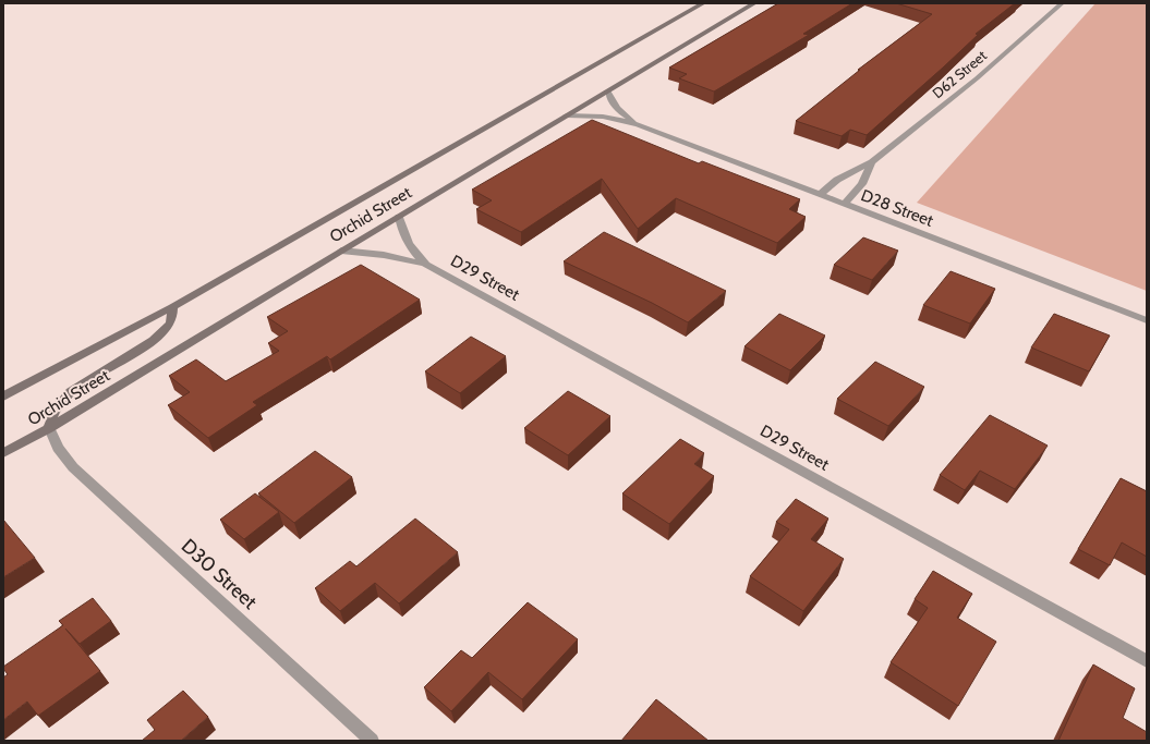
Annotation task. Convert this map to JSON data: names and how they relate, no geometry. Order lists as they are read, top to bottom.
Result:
{
  "streets": {
    "street": [
      "D62 Street",
      "D28 Street",
      "Orchid Street",
      "D29 Street",
      "D30 Street"
    ]
  },
  "crossings": [
    ["D62 Street", "D28 Street"],
    ["D28 Street", "Orchid Street"],
    ["Orchid Street", "D29 Street"],
    ["Orchid Street", "D30 Street"]
  ]
}
